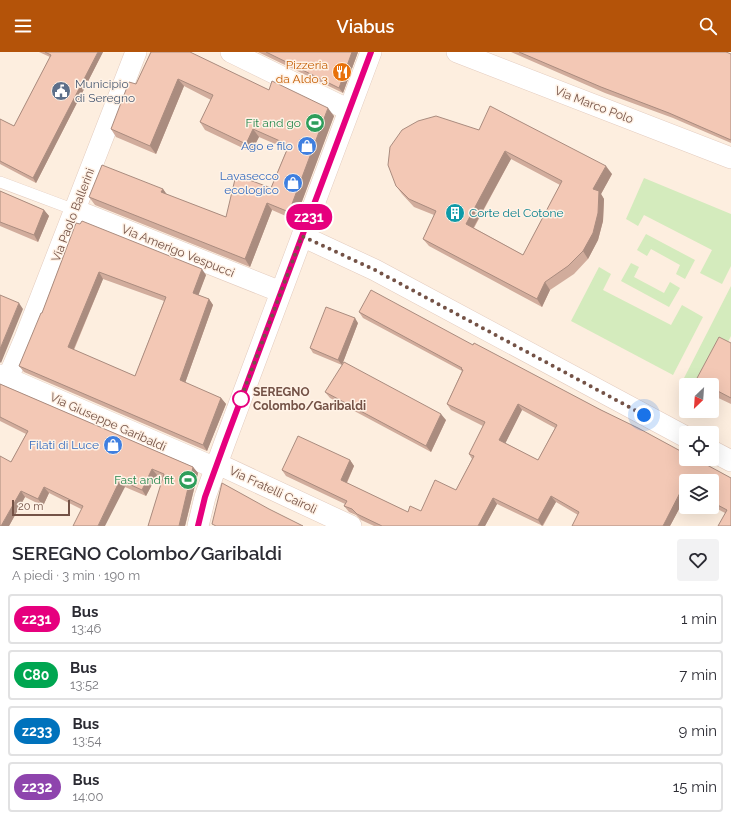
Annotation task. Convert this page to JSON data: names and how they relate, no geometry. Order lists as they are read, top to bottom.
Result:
{
  "streets": {
    "street": [
      "Via Marco Polo",
      "Via Paolo Ballerini",
      "Via Amerigo Vespucci",
      "Via Giuseppe Garibaldi",
      "Via Fratelli Cairoli"
    ]
  },
  "crossings": [
    ["Via Paolo Ballerini", "Via Amerigo Vespucci"],
    ["Via Paolo Ballerini", "Via Giuseppe Garibaldi"],
    ["Via Giuseppe Garibaldi", "Via Fratelli Cairoli"]
  ],
  "places": {
    "restaurant": ["Pizzeria da Aldo 3"],
    "public building": ["Municipio di Seregno"],
    "sports": ["Fit and go", "Fast and fit"],
    "shop": ["Ago e filo", "Lavasecco ecologico", "Filati di Luce"],
    "building": ["Corte del Cotone"],
    "other": ["SEREGNO Colombo/Garibaldi"]
  },
  "lines": ["bus line z231"],
  "scale_bar": "20 m",
  "north": "bottom left",
  "page": {
    "header": "Viabus",
    "on_map": "z231",
    "scale": "20 m",
    "heading": ["SEREGNO Colombo/Garibaldi", "A piedi · 3 min · 190 m"],
    "list": [
      {
        "mark": "z231",
        "name": "Bus",
        "note": "13:46",
        "value": "1 min"
      },
      {
        "mark": "C80",
        "name": "Bus",
        "note": "13:52",
        "value": "7 min"
      },
      {
        "mark": "z233",
        "name": "Bus",
        "note": "13:54",
        "value": "9 min"
      },
      {
        "mark": "z232",
        "name": "Bus",
        "note": "14:00",
        "value": "15 min"
      }
    ]
  }
}
